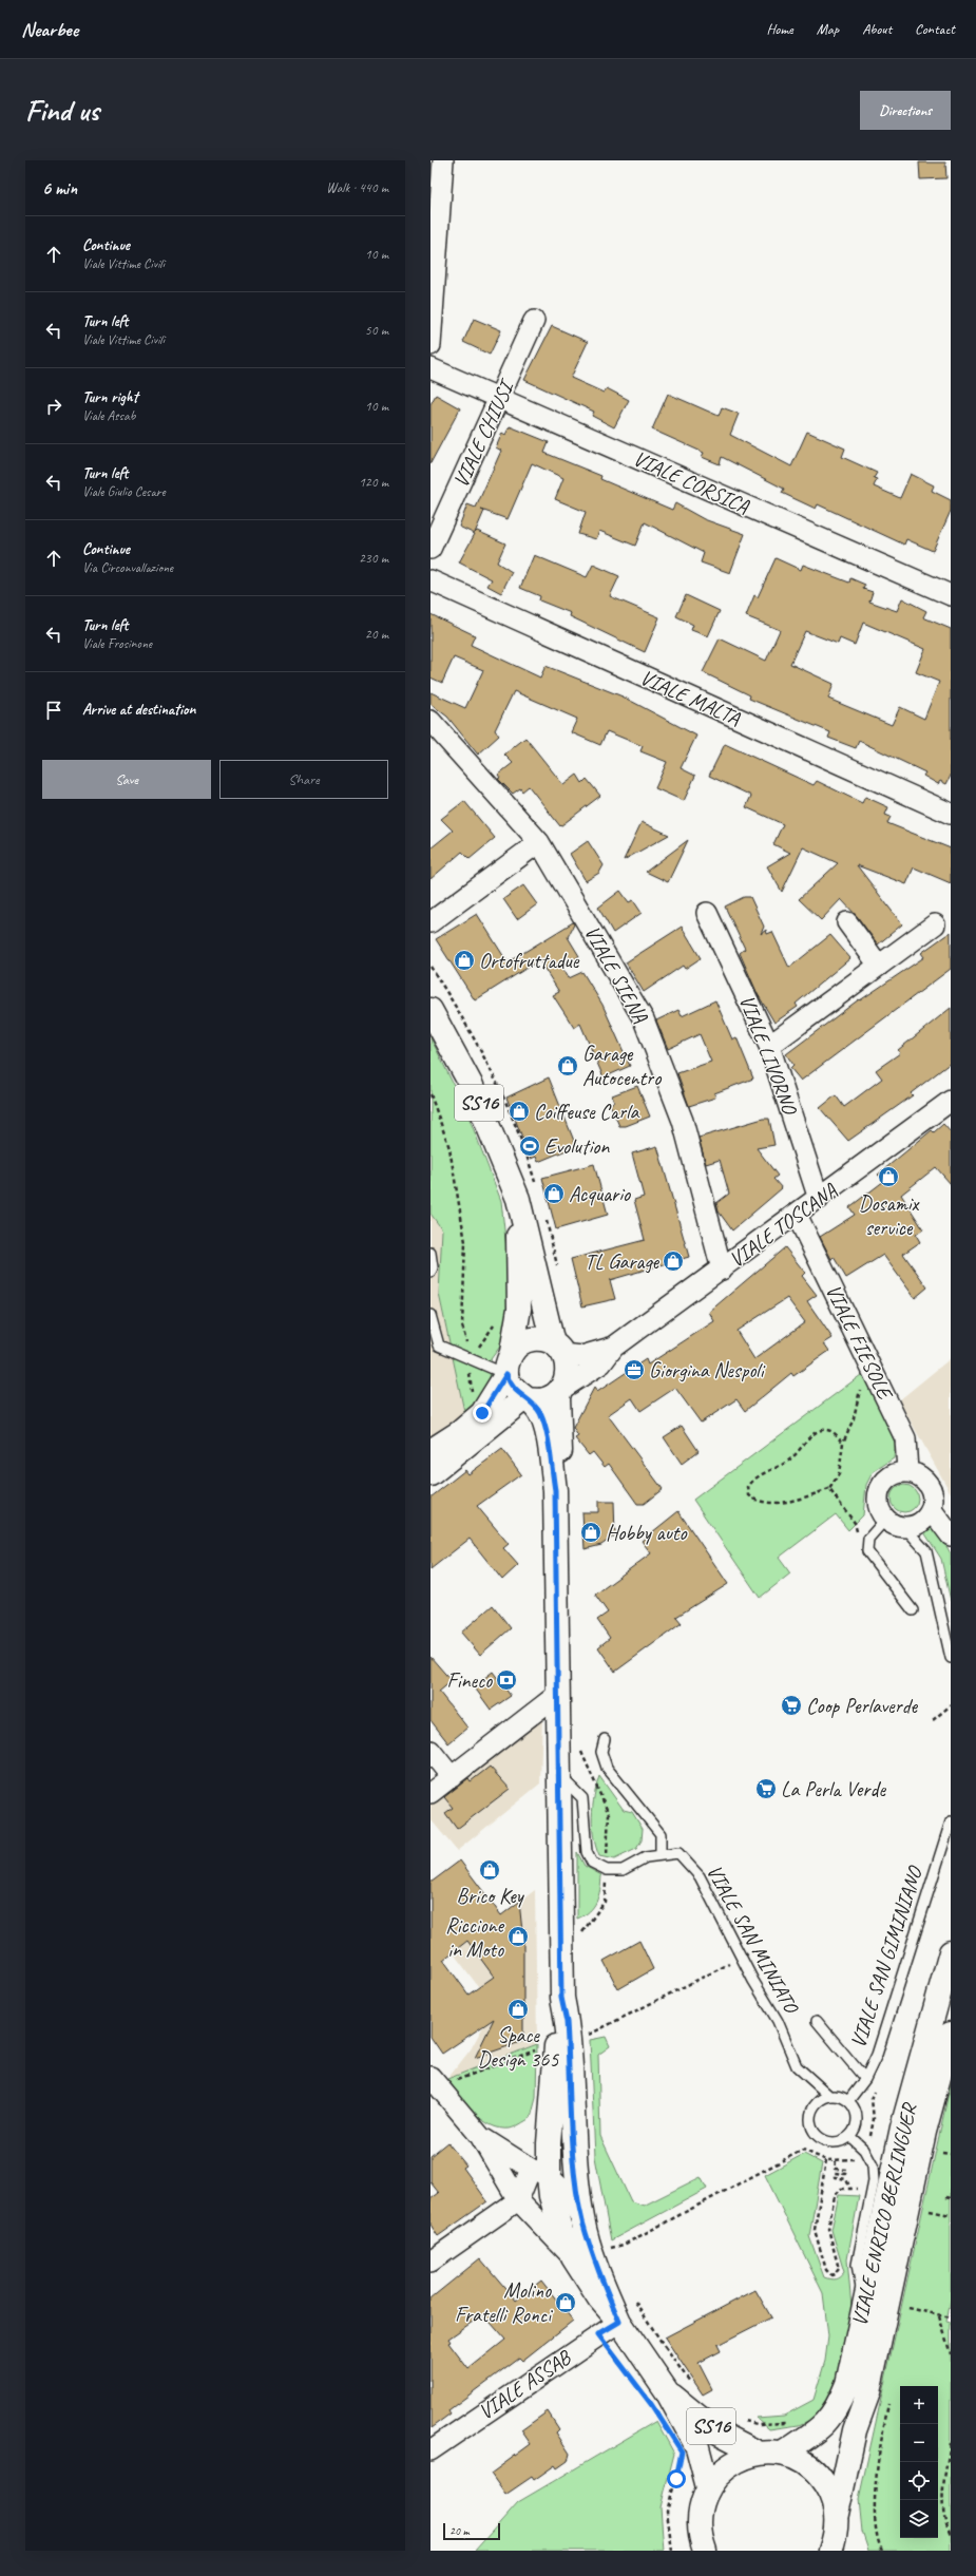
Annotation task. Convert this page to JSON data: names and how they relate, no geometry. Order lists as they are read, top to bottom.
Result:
{
  "streets": {
    "main road": ["SS16", "VIALE ENRICO BERLINGUER"],
    "street": [
      "VIALE CHIUSI",
      "VIALE CORSICA",
      "VIALE MALTA",
      "VIALE SIENA",
      "VIALE LIVORNO",
      "VIALE TOSCANA",
      "VIALE FIESOLE",
      "VIALE ASSAB"
    ],
    "lane": ["VIALE SAN MINIATO", "VIALE SAN GIMINIANO"]
  },
  "crossings": [
    ["VIALE CHIUSI", "VIALE CORSICA"],
    ["VIALE SIENA", "VIALE TOSCANA"],
    ["VIALE LIVORNO", "VIALE TOSCANA"],
    ["SS16", "VIALE TOSCANA"],
    ["SS16", "VIALE SAN MINIATO"],
    ["SS16", "VIALE ENRICO BERLINGUER"],
    ["SS16", "VIALE ASSAB"],
    ["VIALE TOSCANA", "VIALE FIESOLE"],
    ["VIALE SAN MINIATO", "VIALE SAN GIMINIANO"]
  ],
  "places": {
    "shop": [
      "Ortofruttadue",
      "Garage Autocentro",
      "Coiffeuse Carla",
      "Dosamix service",
      "Acquario",
      "TL Garage",
      "Hobby auto",
      "Brico Key",
      "Riccione in Moto",
      "Space Design 365",
      "Molino Fratelli Ronci"
    ],
    "sports": ["Evolution"],
    "office": ["Giorgina Nespoli"],
    "bank": ["Fineco"],
    "supermarket": ["Coop Perlaverde", "La Perla Verde"]
  },
  "scale_bar": "20 m",
  "page": {
    "header": "Nearbee",
    "nav": [
      "Home",
      "Map",
      "About",
      "Contact"
    ],
    "buttons": [
      "Directions",
      ["Save", "Share"]
    ],
    "title": "Find us",
    "heading": ["6 min", "Walk · 440 m"],
    "list": [
      ["Continue", "Viale Vittime Civili", "10 m"],
      ["Turn left", "Viale Vittime Civili", "50 m"],
      ["Turn right", "Viale Assab", "10 m"],
      ["Turn left", "Viale Giulio Cesare", "120 m"],
      ["Continue", "Via Circonvallazione", "230 m"],
      ["Turn left", "Viale Frosinone", "20 m"],
      "Arrive at destination"
    ],
    "map_buttons": ["+", "−"],
    "scale": "20 m"
  }
}
